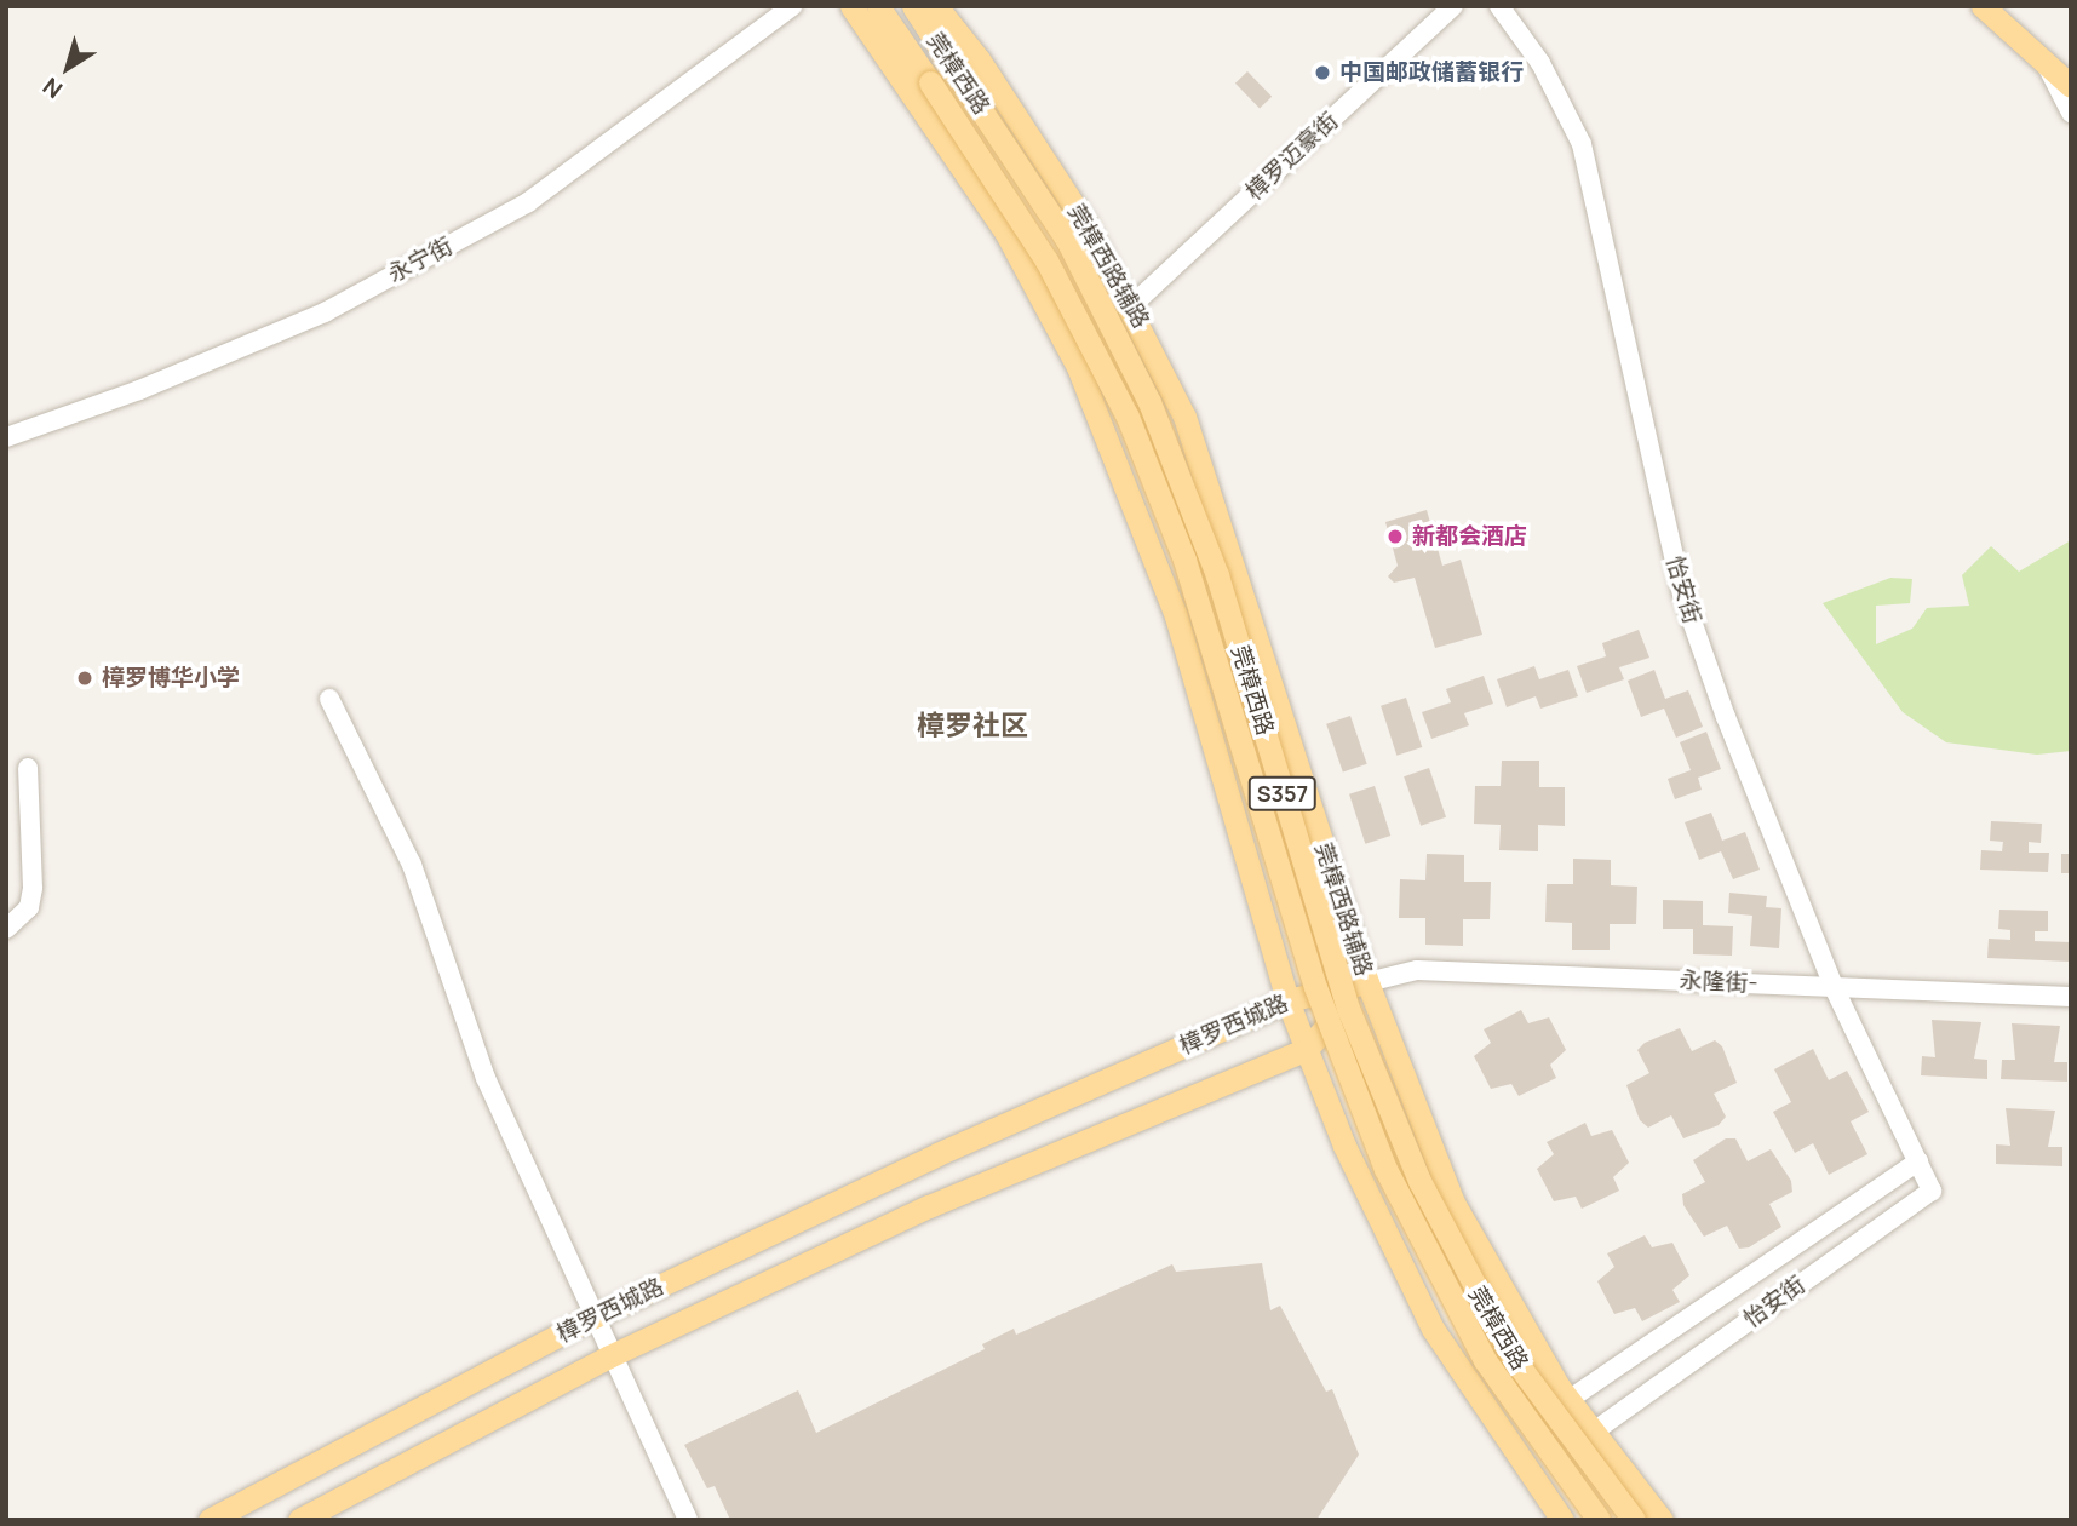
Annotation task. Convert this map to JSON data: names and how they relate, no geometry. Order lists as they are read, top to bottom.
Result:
{
  "streets": {
    "main road": [
      "莞樟西路",
      "莞樟西路辅路",
      "S357",
      "樟罗西城路"
    ],
    "street": [
      "樟罗迈豪街",
      "永宁街",
      "怡安街",
      "永隆街-"
    ]
  },
  "crossings": [
    ["樟罗迈豪街", "莞樟西路辅路"],
    ["莞樟西路辅路", "怡安街"],
    ["莞樟西路辅路", "永隆街-"],
    ["莞樟西路辅路", "樟罗西城路"],
    ["怡安街", "永隆街-"],
    ["永隆街-", "樟罗西城路"]
  ],
  "districts": ["樟罗社区"],
  "places": ["中国邮政储蓄银行", "新都会酒店", "樟罗博华小学"],
  "north": "bottom left"
}
